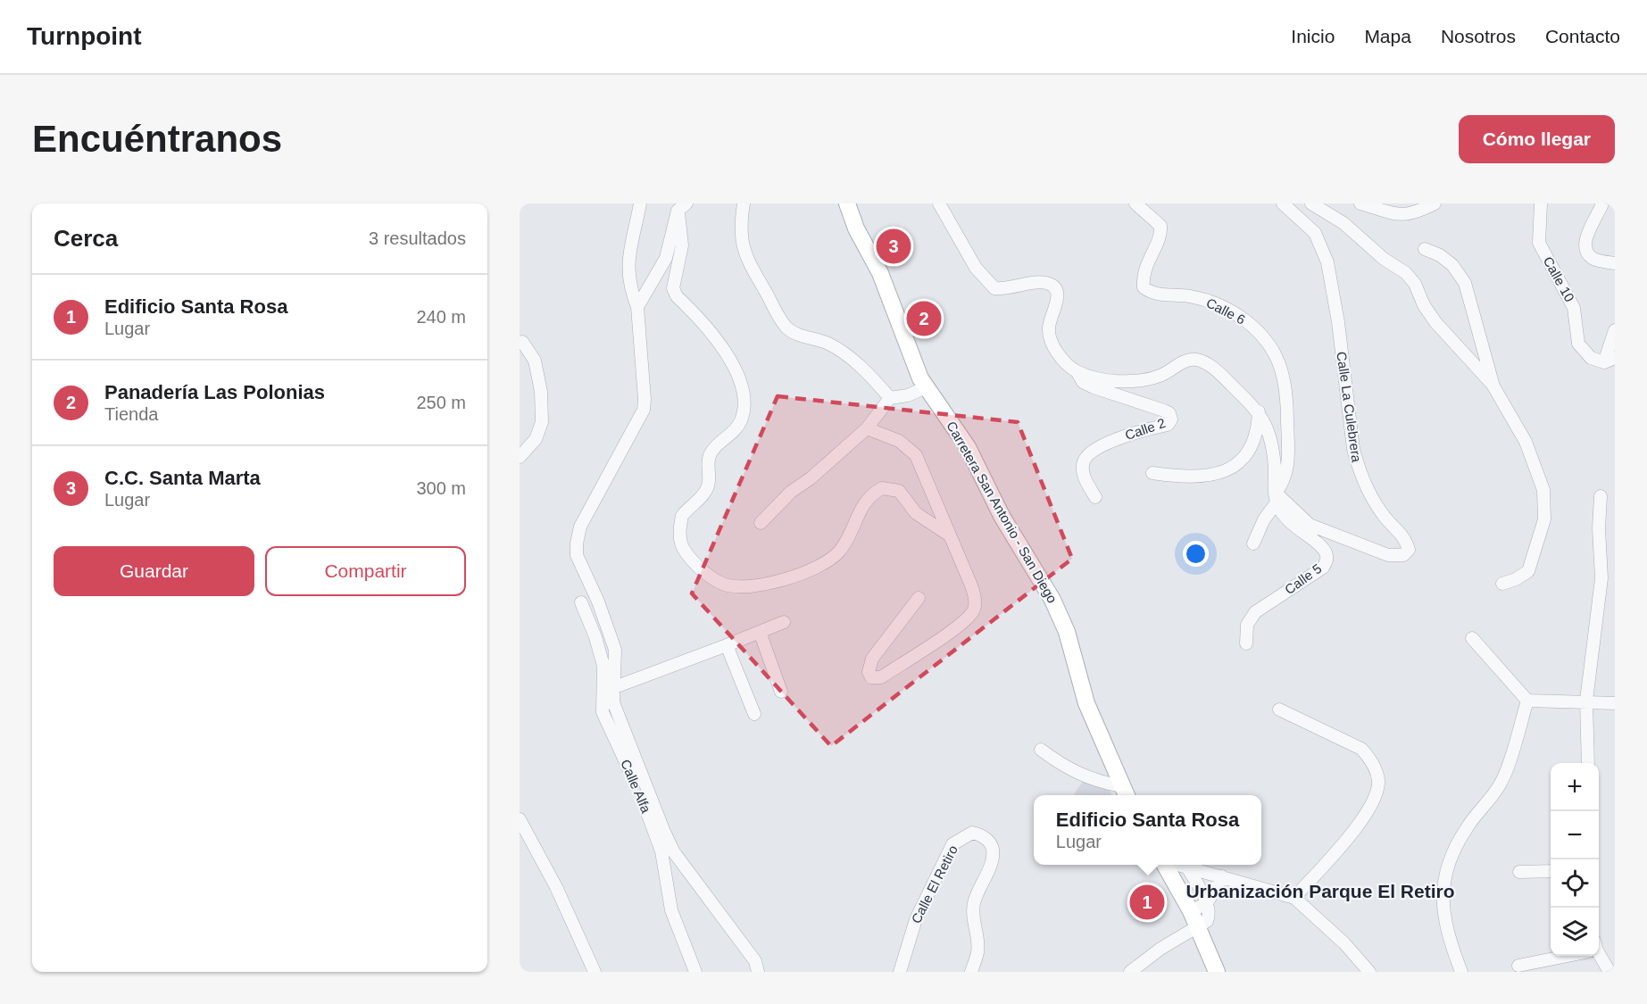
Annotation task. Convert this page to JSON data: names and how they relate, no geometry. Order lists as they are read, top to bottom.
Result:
{
  "streets": {
    "street": [
      "Calle 10",
      "Calle 6",
      "Calle La Culebrera",
      "Calle 2",
      "Carretera San Antonio - San Diego",
      "Calle 5",
      "Calle Alfa",
      "Calle El Retiro"
    ]
  },
  "crossings": [
    ["Calle 6", "Calle La Culebrera"],
    ["Calle 6", "Calle 5"],
    ["Calle La Culebrera", "Calle 5"]
  ],
  "districts": ["Urbanización Parque El Retiro"],
  "page": {
    "header": "Turnpoint",
    "nav": [
      "Inicio",
      "Mapa",
      "Nosotros",
      "Contacto"
    ],
    "buttons": [
      "Cómo llegar",
      ["Guardar", "Compartir"]
    ],
    "title": "Encuéntranos",
    "heading": ["Cerca", "3 resultados"],
    "pins": ["3", "2", "1"],
    "list": [
      {
        "mark": "1",
        "name": "Edificio Santa Rosa",
        "note": "Lugar",
        "value": "240 m"
      },
      {
        "mark": "2",
        "name": "Panadería Las Polonias",
        "note": "Tienda",
        "value": "250 m"
      },
      {
        "mark": "3",
        "name": "C.C. Santa Marta",
        "note": "Lugar",
        "value": "300 m"
      }
    ],
    "map_buttons": ["+", "−"],
    "popup": ["Edificio Santa Rosa", "Lugar"]
  }
}
